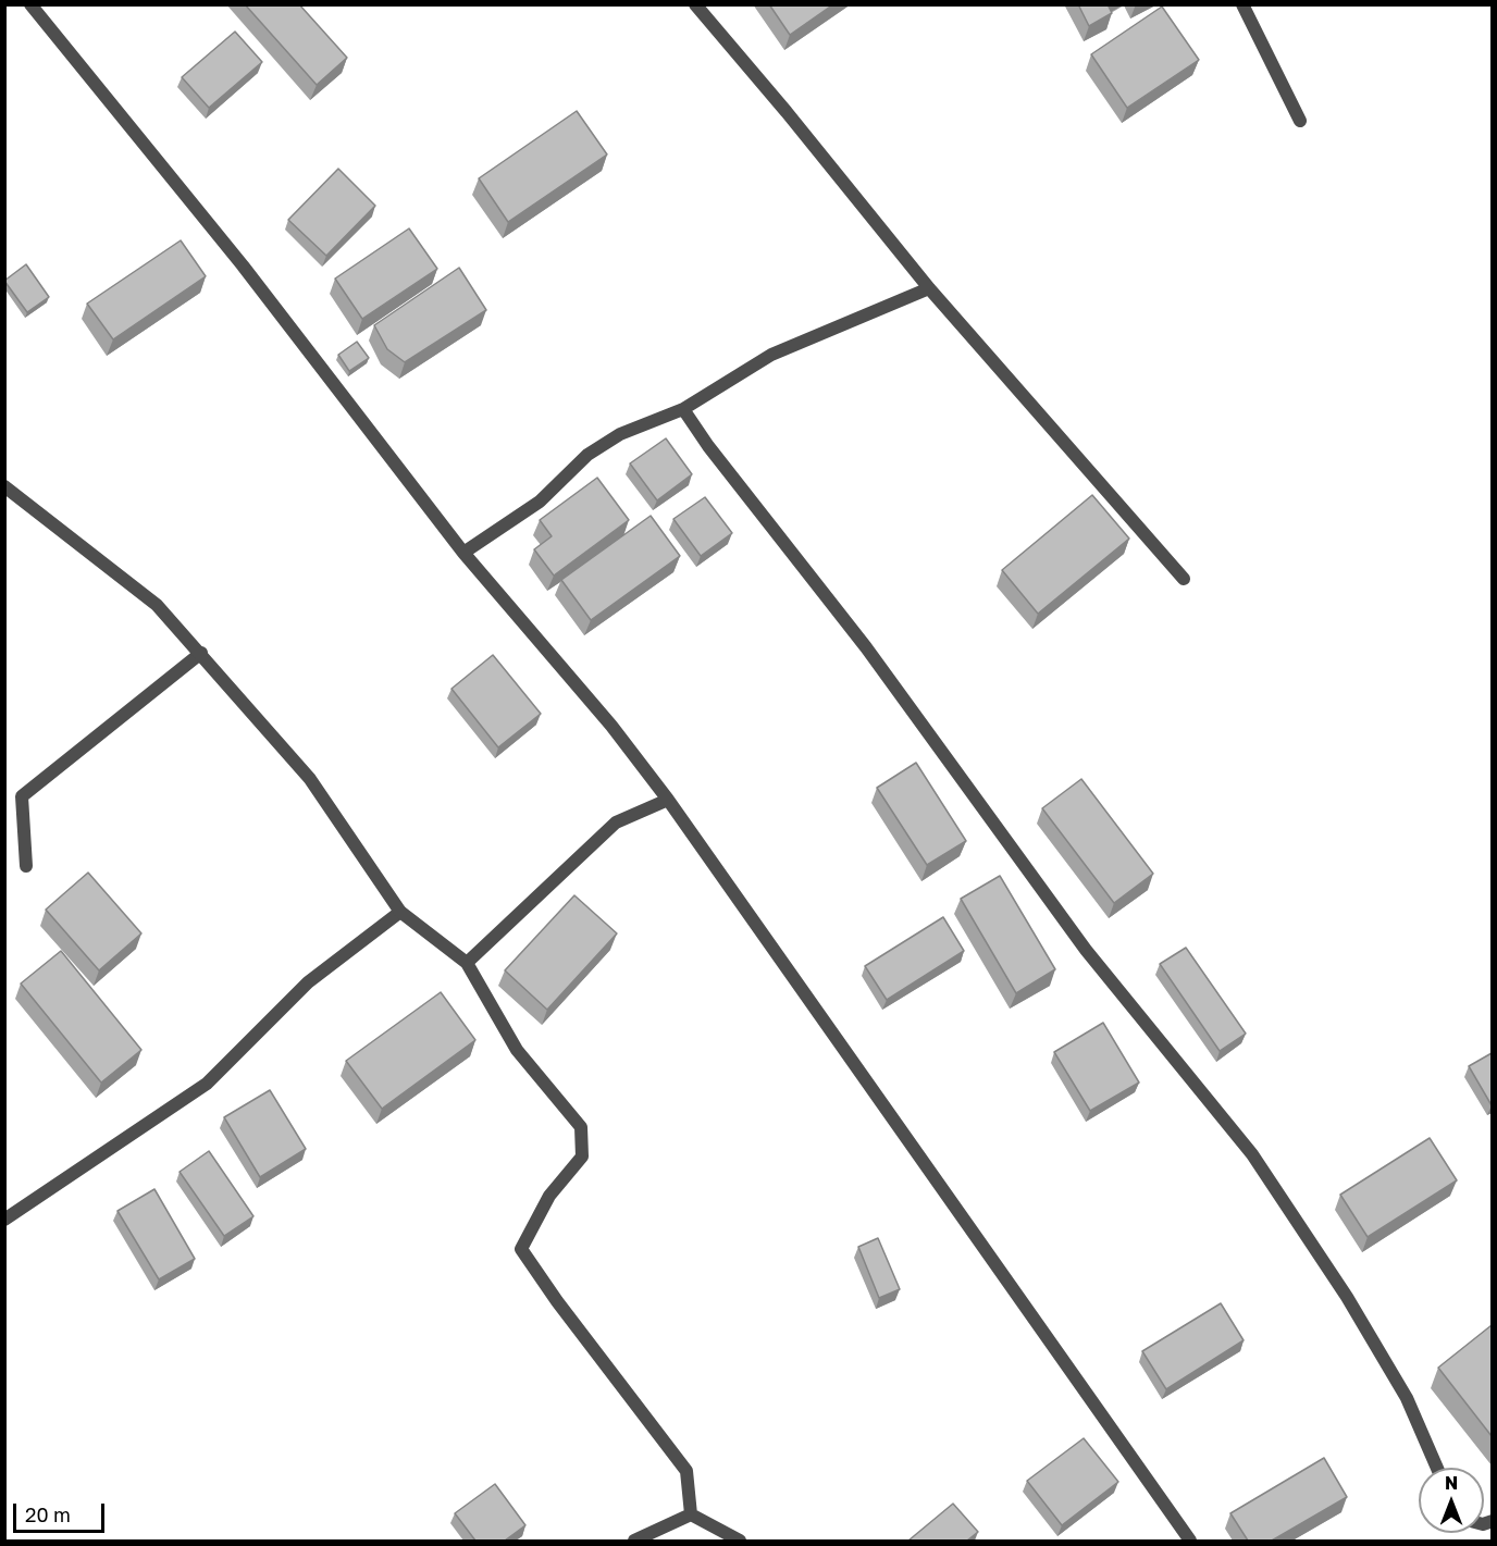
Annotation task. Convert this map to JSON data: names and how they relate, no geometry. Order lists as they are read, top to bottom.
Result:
{
  "scale_bar": "20 m",
  "north": "top"
}
